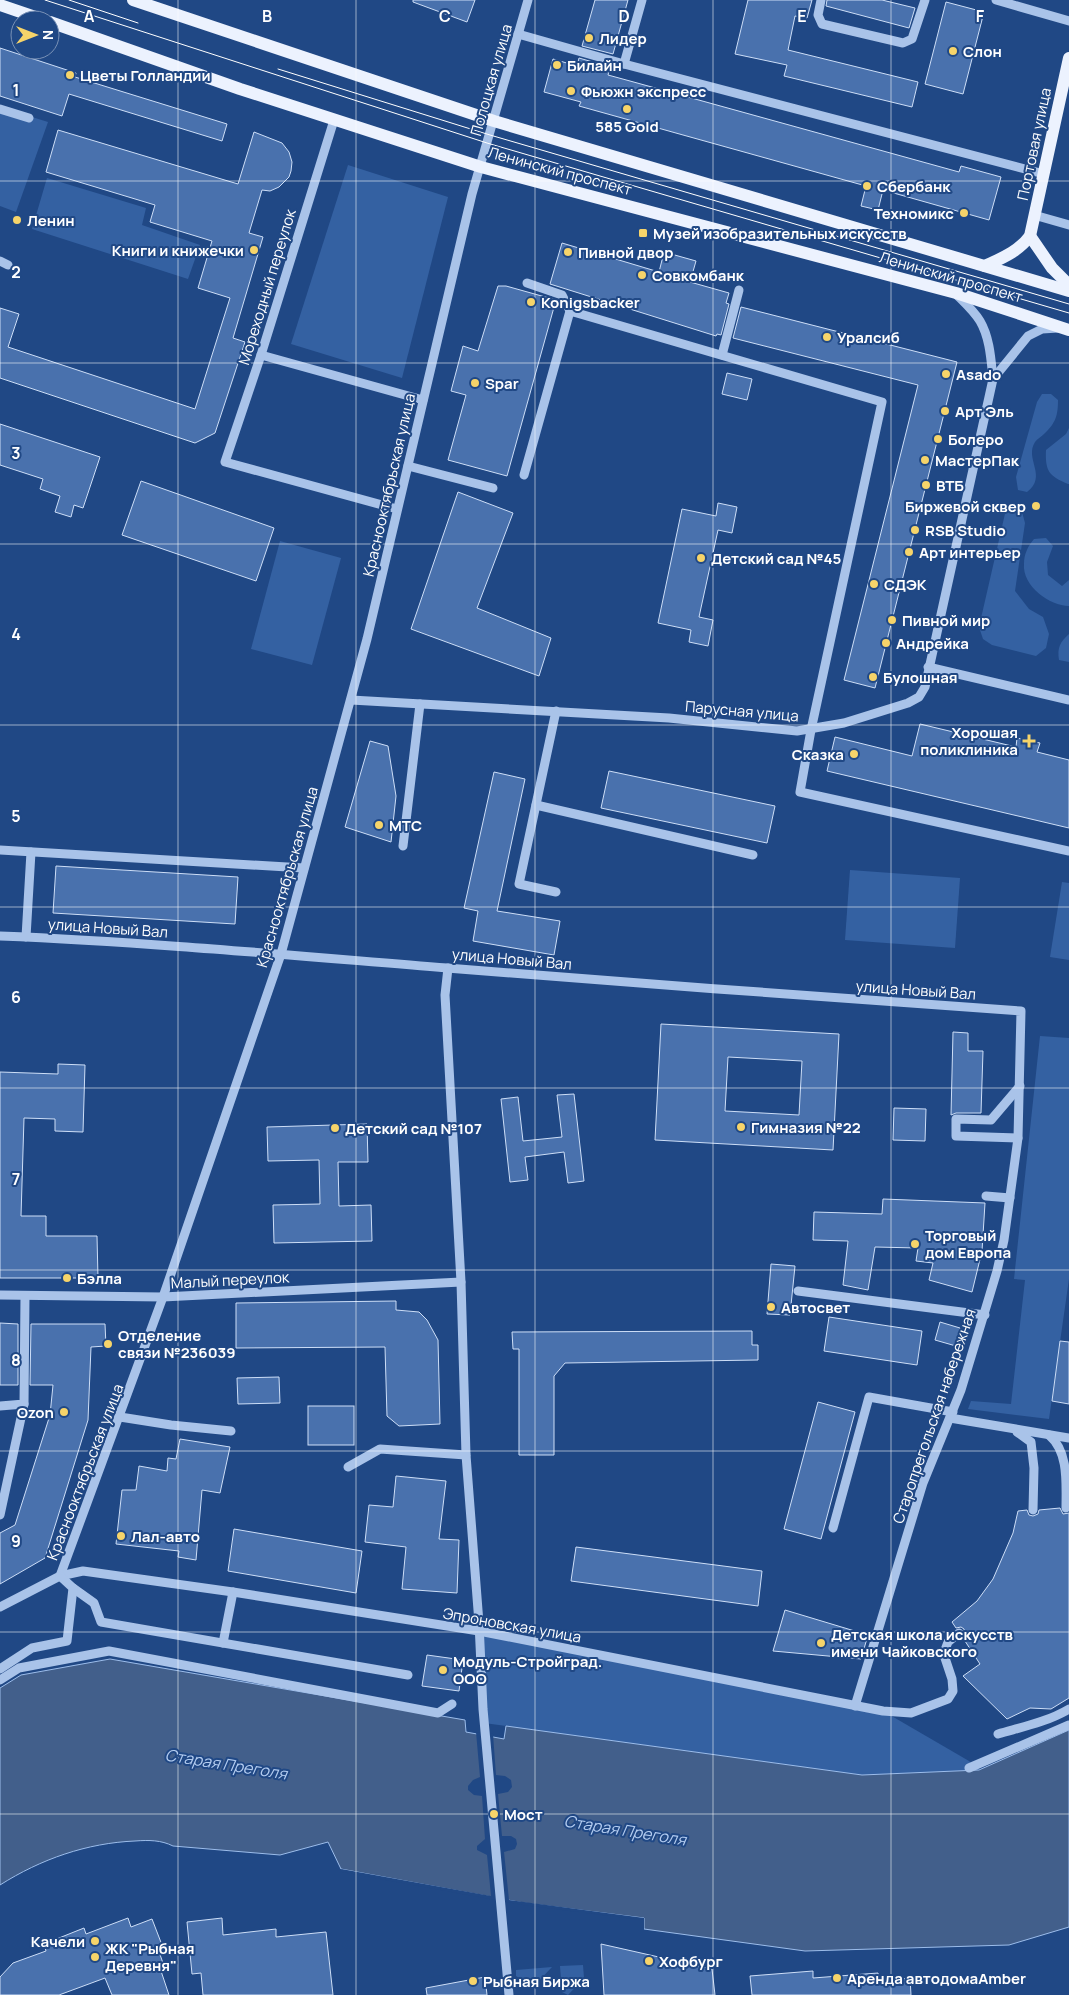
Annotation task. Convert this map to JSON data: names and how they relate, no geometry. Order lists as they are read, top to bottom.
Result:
{
  "streets": {
    "main road": ["Портовая улица", "Ленинский проспект"],
    "street": [
      "Полоцкая улица",
      "Мореходный переулок",
      "Краснооктябрьская улица",
      "Парусная улица",
      "улица Новый Вал",
      "Малый переулок",
      "Старопрегольская набережная",
      "Эпроновская улица"
    ]
  },
  "crossings": [
    ["Полоцкая улица", "Ленинский проспект"],
    ["Полоцкая улица", "Краснооктябрьская улица"],
    ["Ленинский проспект", "Мореходный переулок"],
    ["Ленинский проспект", "Краснооктябрьская улица"],
    ["Мореходный переулок", "Краснооктябрьская улица"],
    ["Краснооктябрьская улица", "Парусная улица"],
    ["Краснооктябрьская улица", "улица Новый Вал"],
    ["Краснооктябрьская улица", "Малый переулок"],
    ["Краснооктябрьская улица", "Эпроновская улица"],
    ["улица Новый Вал", "Старопрегольская набережная"],
    ["Старопрегольская набережная", "Эпроновская улица"]
  ],
  "water": ["Старая Преголя"],
  "places": {
    "other": [
      "Лидер",
      "Слон",
      "Билайн",
      "Цветы Голландии",
      "Фьюжн экспресс",
      "585 Gold",
      "Сбербанк",
      "Техномикс",
      "Ленин",
      "Книги и книжечки",
      "Пивной двор",
      "Совкомбанк",
      "Konigsbacker",
      "Уралсиб",
      "Asado",
      "Spar",
      "Арт Эль",
      "Болеро",
      "МастерПак",
      "ВТБ",
      "Биржевой сквер",
      "RSB Studio",
      "Арт интерьер",
      "Детский сад №45",
      "СДЭК",
      "Пивной мир",
      "Андрейка",
      "Булошная",
      "Сказка",
      "МТС",
      "Гимназия №22",
      "Детский сад №107",
      "Торговый дом Европа",
      "Бэлла",
      "Автосвет",
      "Отделение связи №236039",
      "Ozon",
      "Лал-авто",
      "Детская школа искусств имени Чайковского",
      "Модуль-Стройград. ООО",
      "Мост",
      "Качели",
      "ЖК \"Рыбная Деревня\"",
      "Хофбург",
      "Аренда автодомаAmber",
      "Рыбная Биржа"
    ],
    "transit": ["Музей изобразительных искусств"],
    "health": ["Хорошая поликлиника"]
  },
  "north": "right",
  "grid": {
    "columns": [
      "A",
      "B",
      "C",
      "D",
      "E",
      "F"
    ],
    "rows": [
      "1",
      "2",
      "3",
      "4",
      "5",
      "6",
      "7",
      "8",
      "9"
    ]
  }
}
